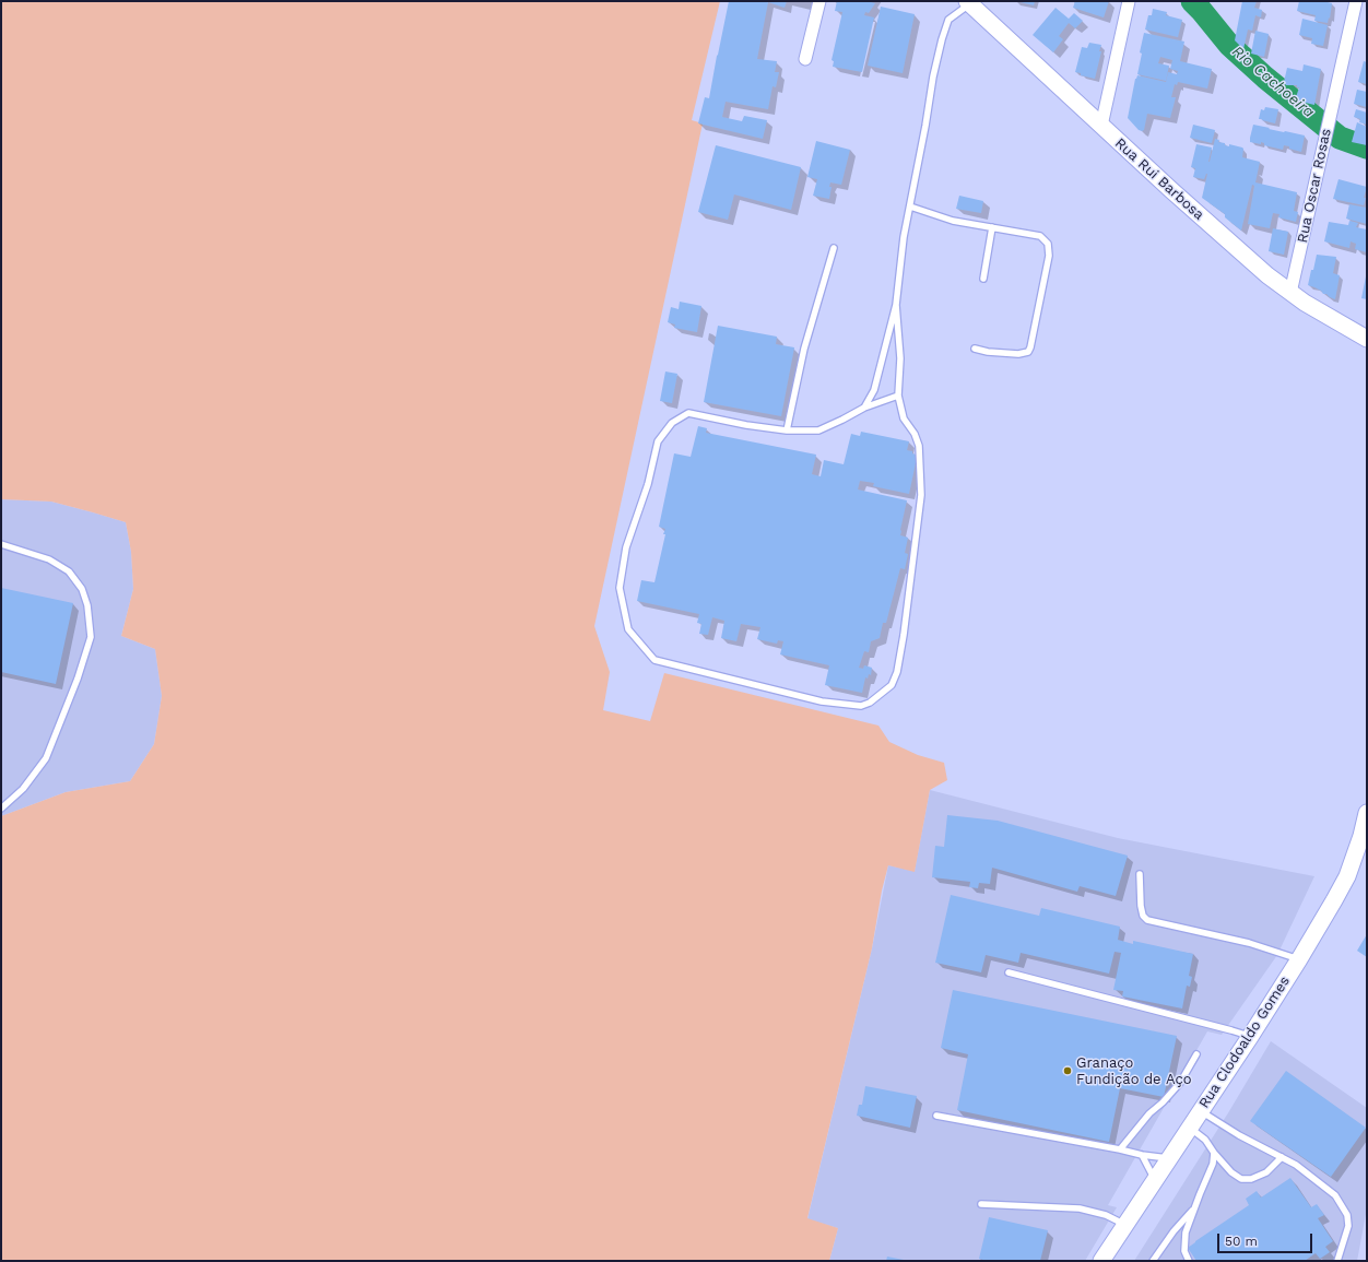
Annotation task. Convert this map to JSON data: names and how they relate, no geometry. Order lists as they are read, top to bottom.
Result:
{
  "streets": {
    "main road": ["Rua Rui Barbosa", "Rua Clodoaldo Gomes"],
    "street": ["Rua Oscar Rosas"]
  },
  "crossings": [
    ["Rua Rui Barbosa", "Rua Oscar Rosas"]
  ],
  "water": ["Rio Cachoeira"],
  "places": ["Granaço Fundição de Aço"],
  "scale_bar": "50 m"
}
